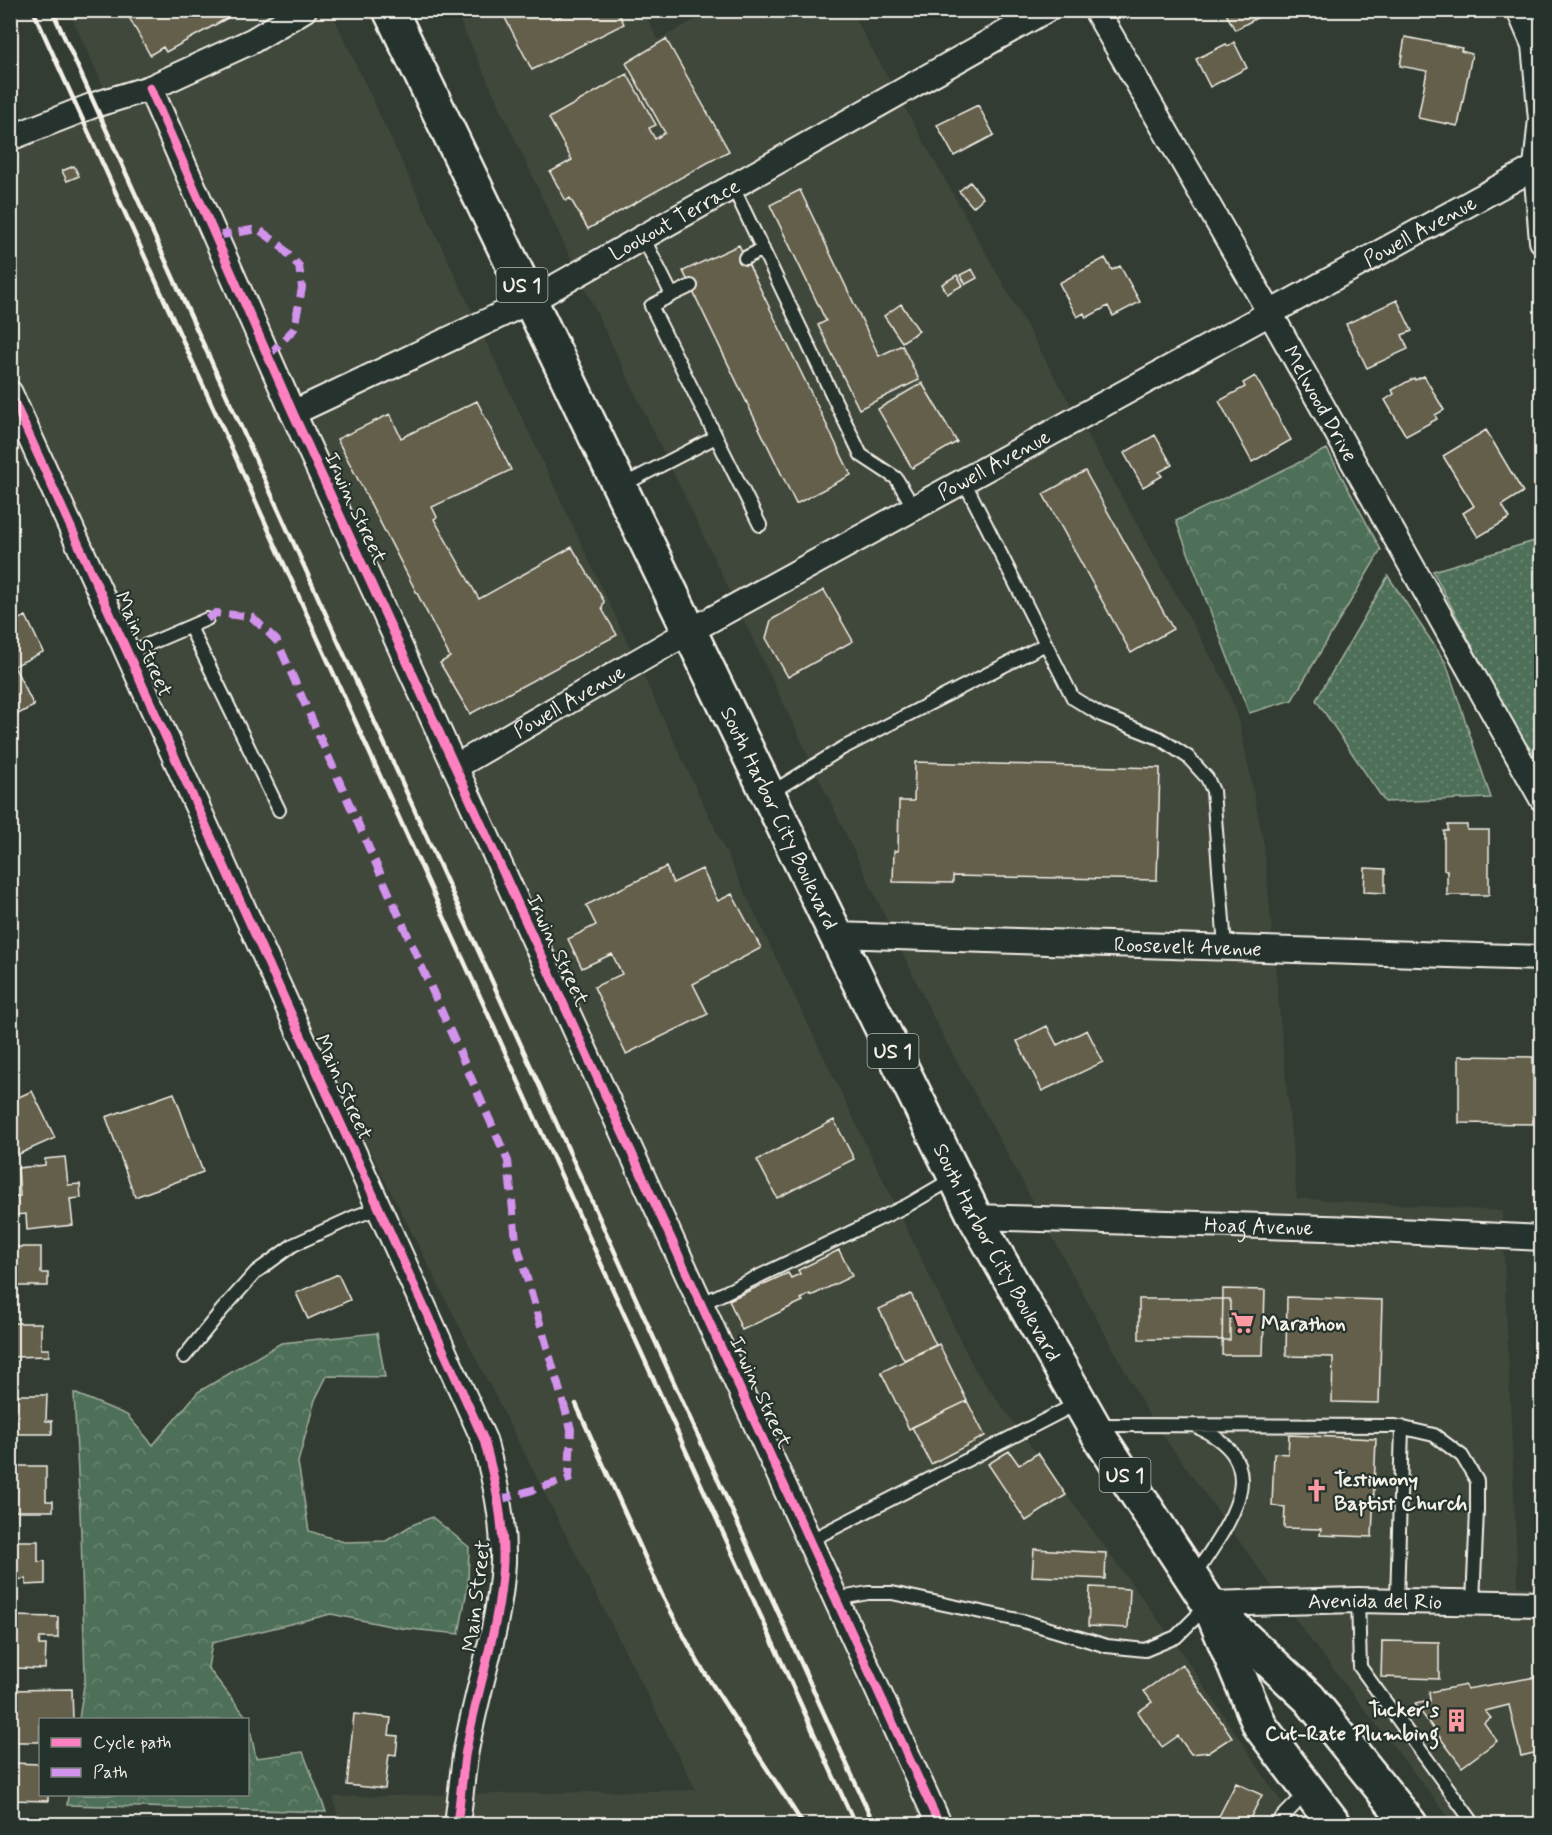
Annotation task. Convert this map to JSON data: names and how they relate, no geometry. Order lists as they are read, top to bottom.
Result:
{
  "streets": {
    "main road": ["US 1", "South Harbor City Boulevard"],
    "street": [
      "Lookout Terrace",
      "Powell Avenue",
      "Melwood Drive",
      "Irwin Street",
      "Main Street",
      "Roosevelt Avenue",
      "Hoag Avenue",
      "Avenida del Rio"
    ]
  },
  "crossings": [
    ["Lookout Terrace", "Irwin Street"],
    ["Lookout Terrace", "South Harbor City Boulevard"],
    ["Powell Avenue", "Melwood Drive"],
    ["Powell Avenue", "Irwin Street"],
    ["Powell Avenue", "South Harbor City Boulevard"],
    ["South Harbor City Boulevard", "Roosevelt Avenue"],
    ["South Harbor City Boulevard", "Hoag Avenue"],
    ["South Harbor City Boulevard", "Avenida del Rio"]
  ],
  "places": {
    "supermarket": ["Marathon"],
    "church": ["Testimony Baptist Church"],
    "building": ["Tucker's Cut-Rate Plumbing"]
  },
  "legend": ["Cycle path", "Path"]
}
